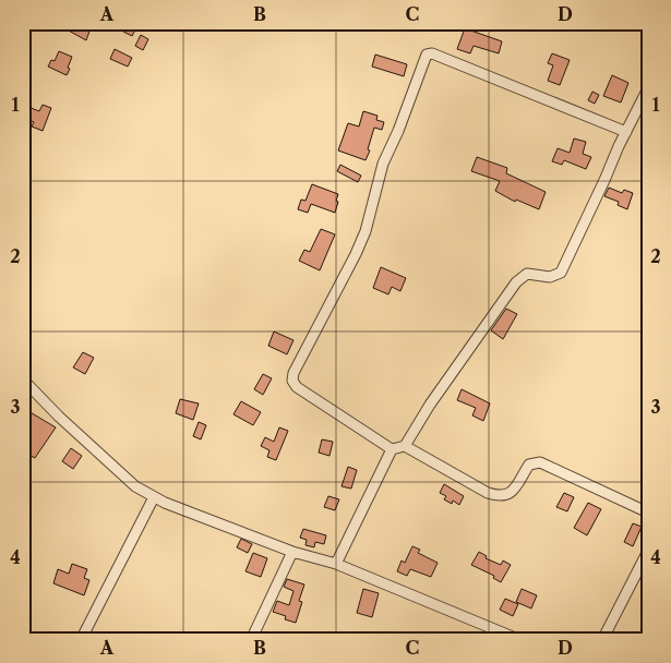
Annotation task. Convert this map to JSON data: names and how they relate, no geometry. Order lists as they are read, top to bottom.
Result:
{
  "grid": {
    "columns": [
      "A",
      "B",
      "C",
      "D"
    ],
    "rows": [
      "1",
      "2",
      "3",
      "4"
    ]
  }
}
